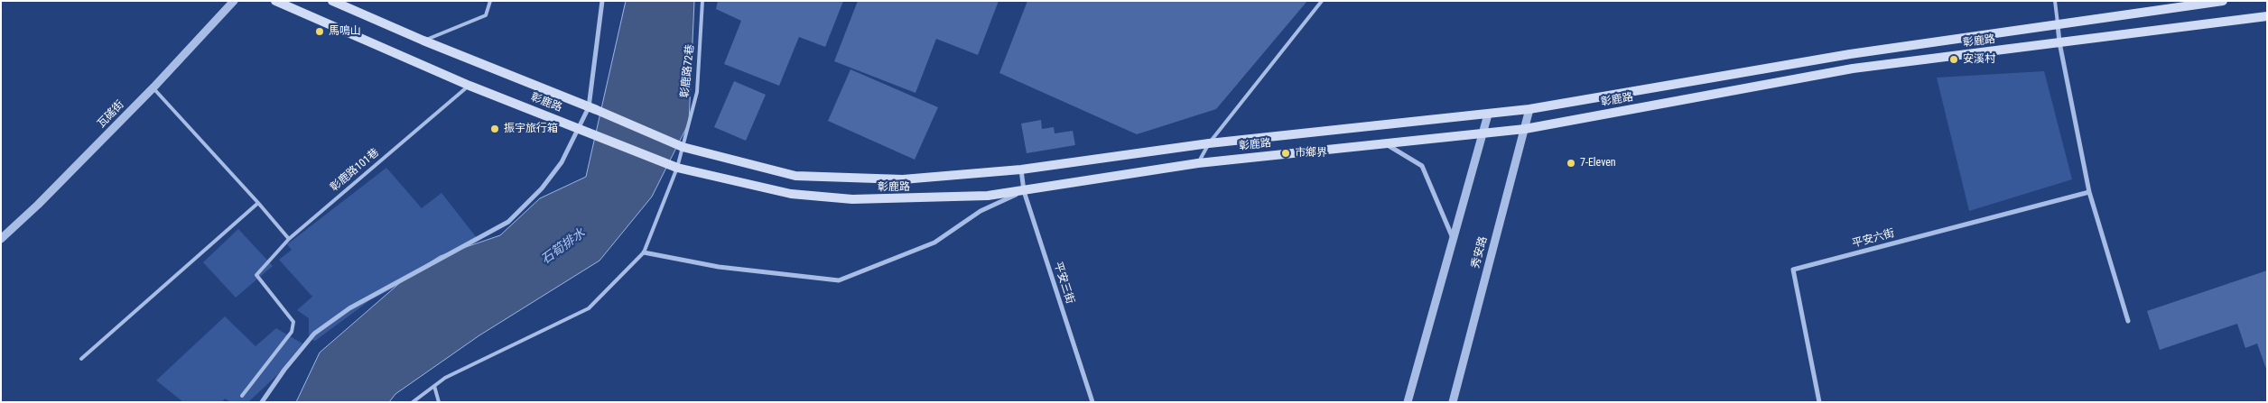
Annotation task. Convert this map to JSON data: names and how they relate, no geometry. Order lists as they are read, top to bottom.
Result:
{
  "streets": {
    "main road": ["彰鹿路"],
    "street": [
      "瓦磘街",
      "平安六街",
      "秀安路",
      "平安三街"
    ],
    "lane": ["彰鹿路72巷", "彰鹿路101巷"]
  },
  "crossings": [
    ["彰鹿路", "彰鹿路72巷"],
    ["彰鹿路", "彰鹿路101巷"],
    ["彰鹿路", "秀安路"],
    ["彰鹿路", "平安三街"]
  ],
  "water": ["石筍排水"],
  "places": [
    "馬鳴山",
    "安溪村",
    "振宇旅行箱",
    "市鄉界",
    "7-Eleven"
  ]
}
